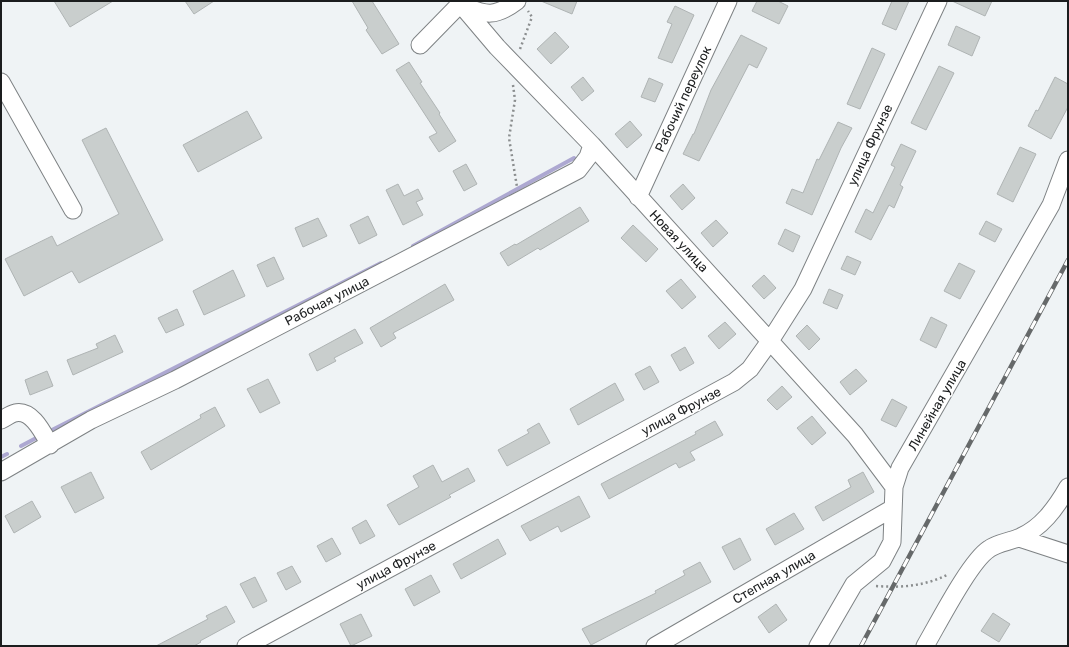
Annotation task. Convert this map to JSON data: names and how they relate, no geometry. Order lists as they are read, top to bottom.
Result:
{
  "streets": {
    "street": [
      "Рабочий переулок",
      "улица Фрунзе",
      "Новая улица",
      "Рабочая улица",
      "Линейная улица",
      "Степная улица"
    ]
  },
  "crossings": [
    ["Рабочий переулок", "Новая улица"],
    ["улица Фрунзе", "Новая улица"],
    ["Новая улица", "Рабочая улица"],
    ["Новая улица", "Линейная улица"],
    ["Линейная улица", "Степная улица"]
  ]
}
